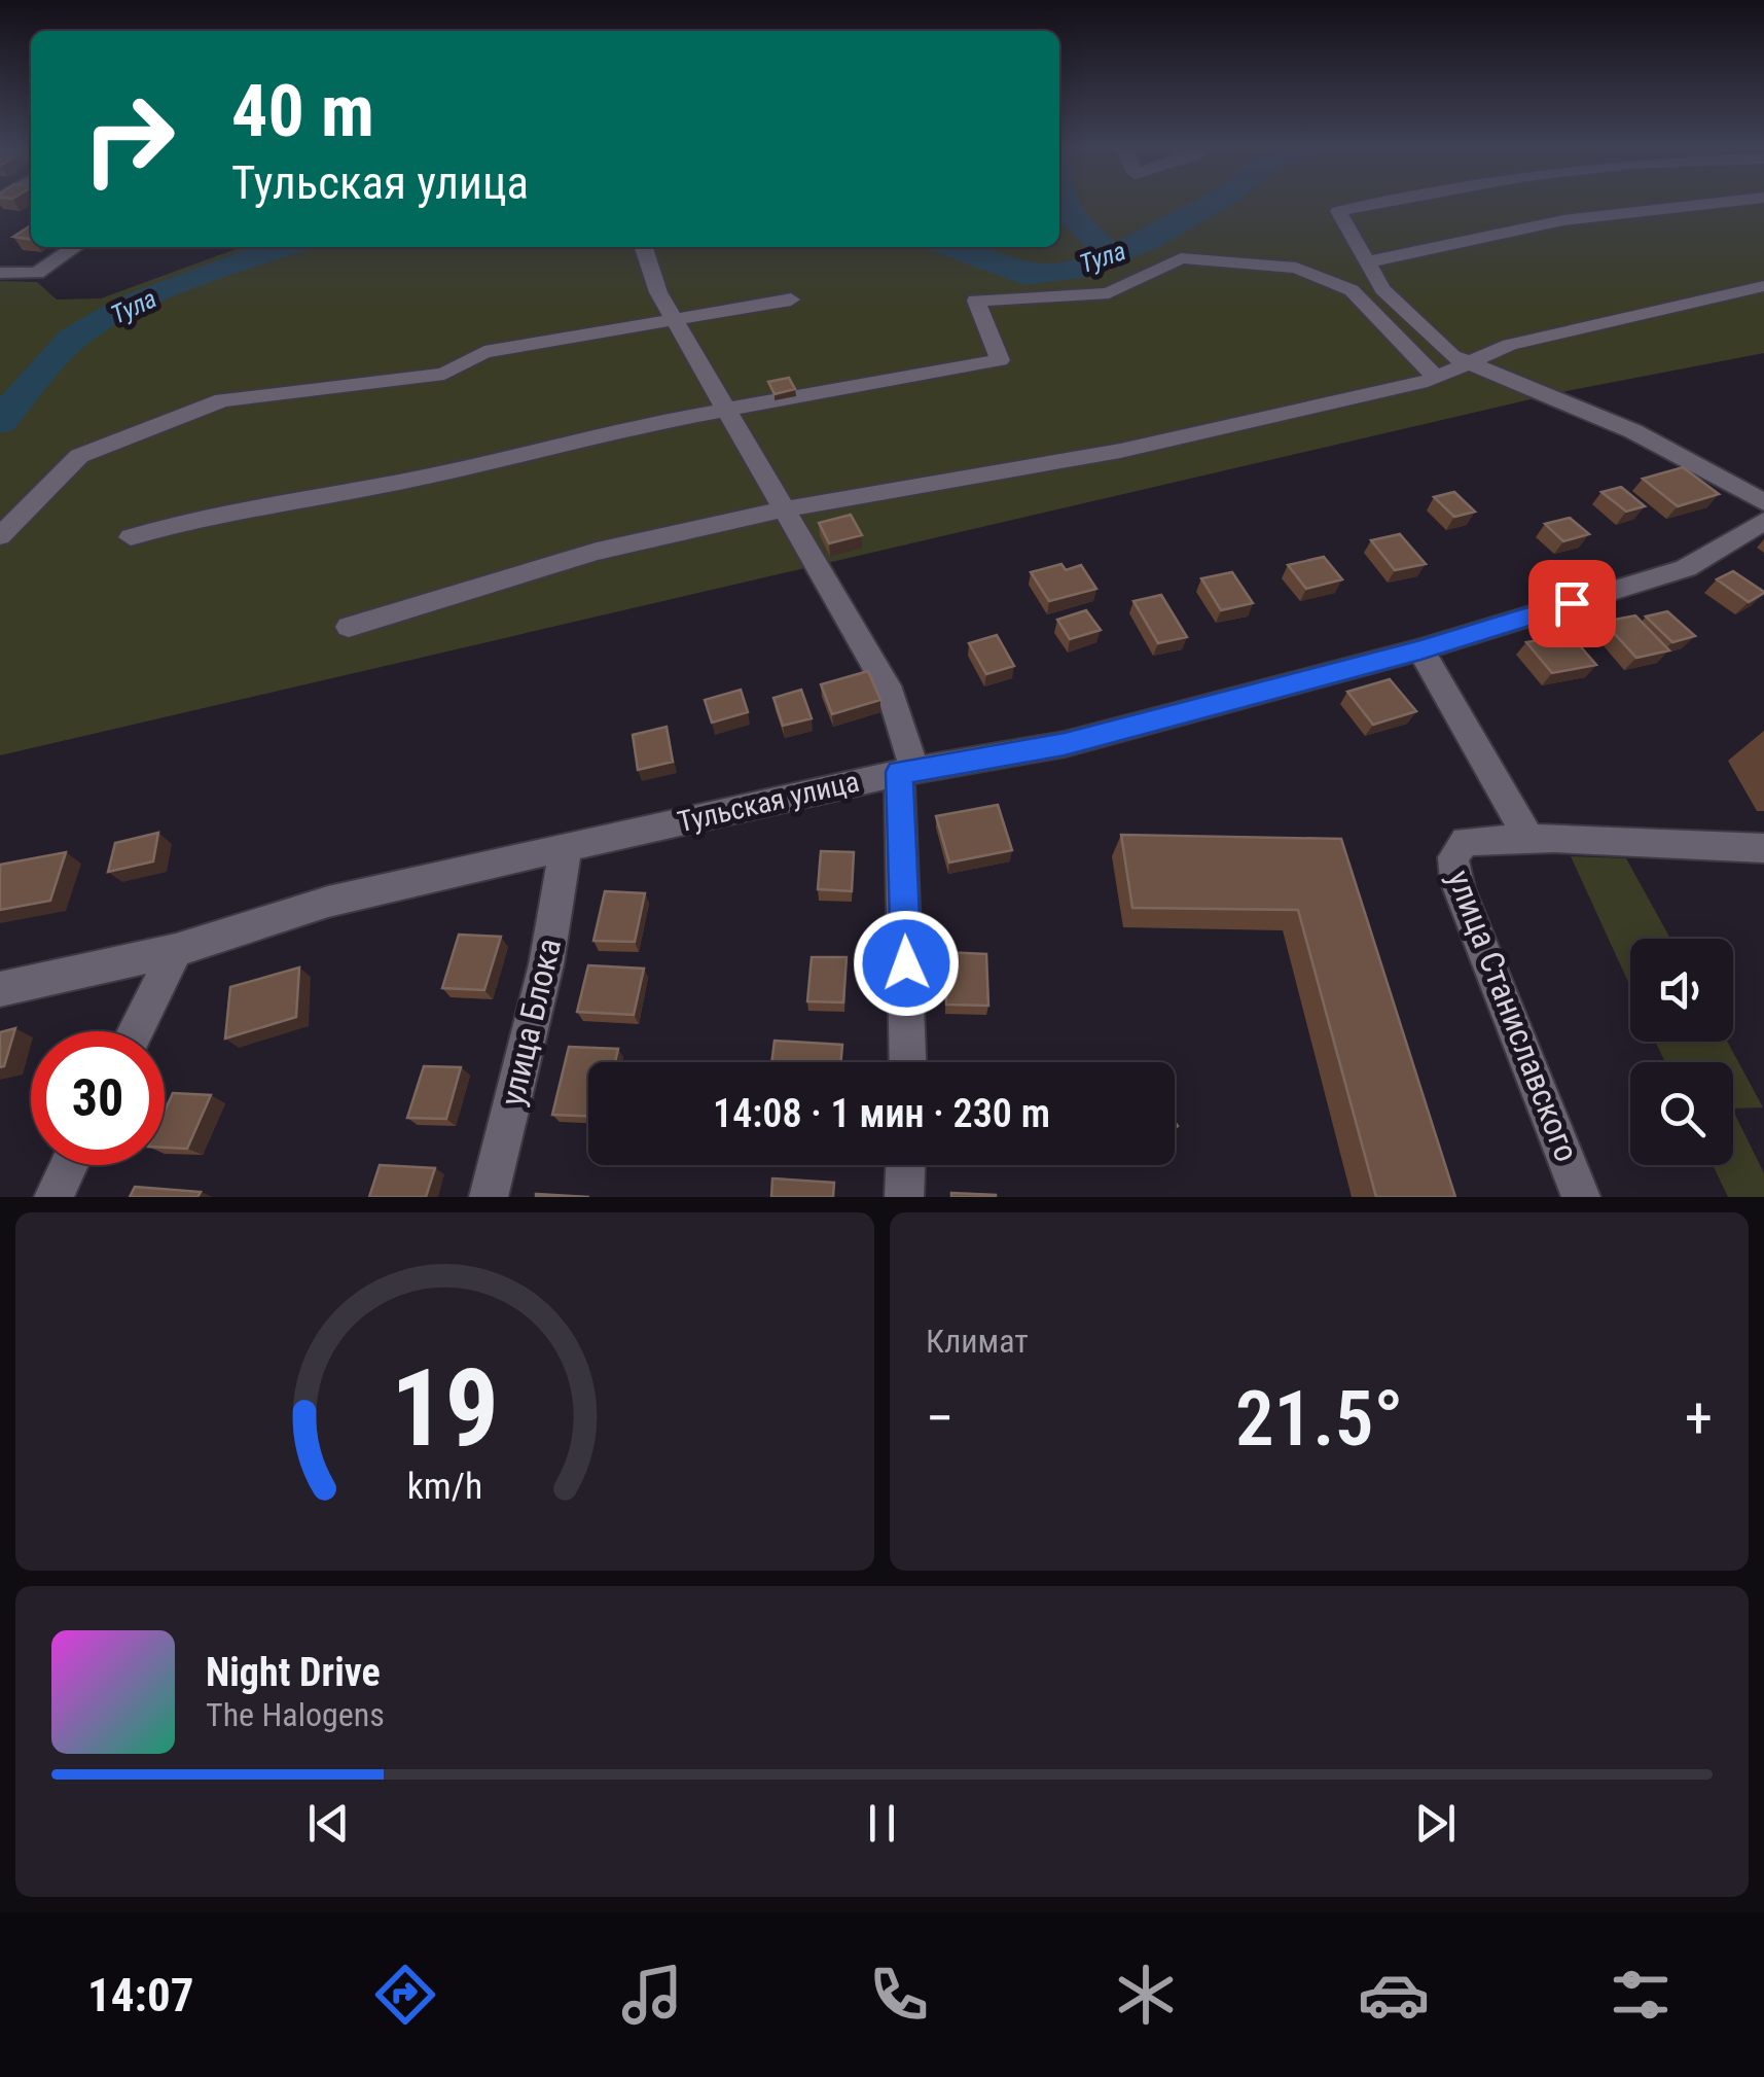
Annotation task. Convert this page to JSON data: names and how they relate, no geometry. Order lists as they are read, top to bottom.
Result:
{
  "streets": {
    "street": ["Тульская улица", "улица Станиславского", "улица Блока"]
  },
  "crossings": [
    ["Тульская улица", "улица Блока"]
  ],
  "water": ["Тула"],
  "page": {
    "turn": ["40 m", "Тульская улица"],
    "limit": "30",
    "trip": "14:08 · 1 мин · 230 m",
    "tile": "Климат",
    "heat": ["−", "21.5°", "+"],
    "song": ["Night Drive", "The Halogens"],
    "tabs": "14:07",
    "gauge": ["19", "km/h"]
  }
}
